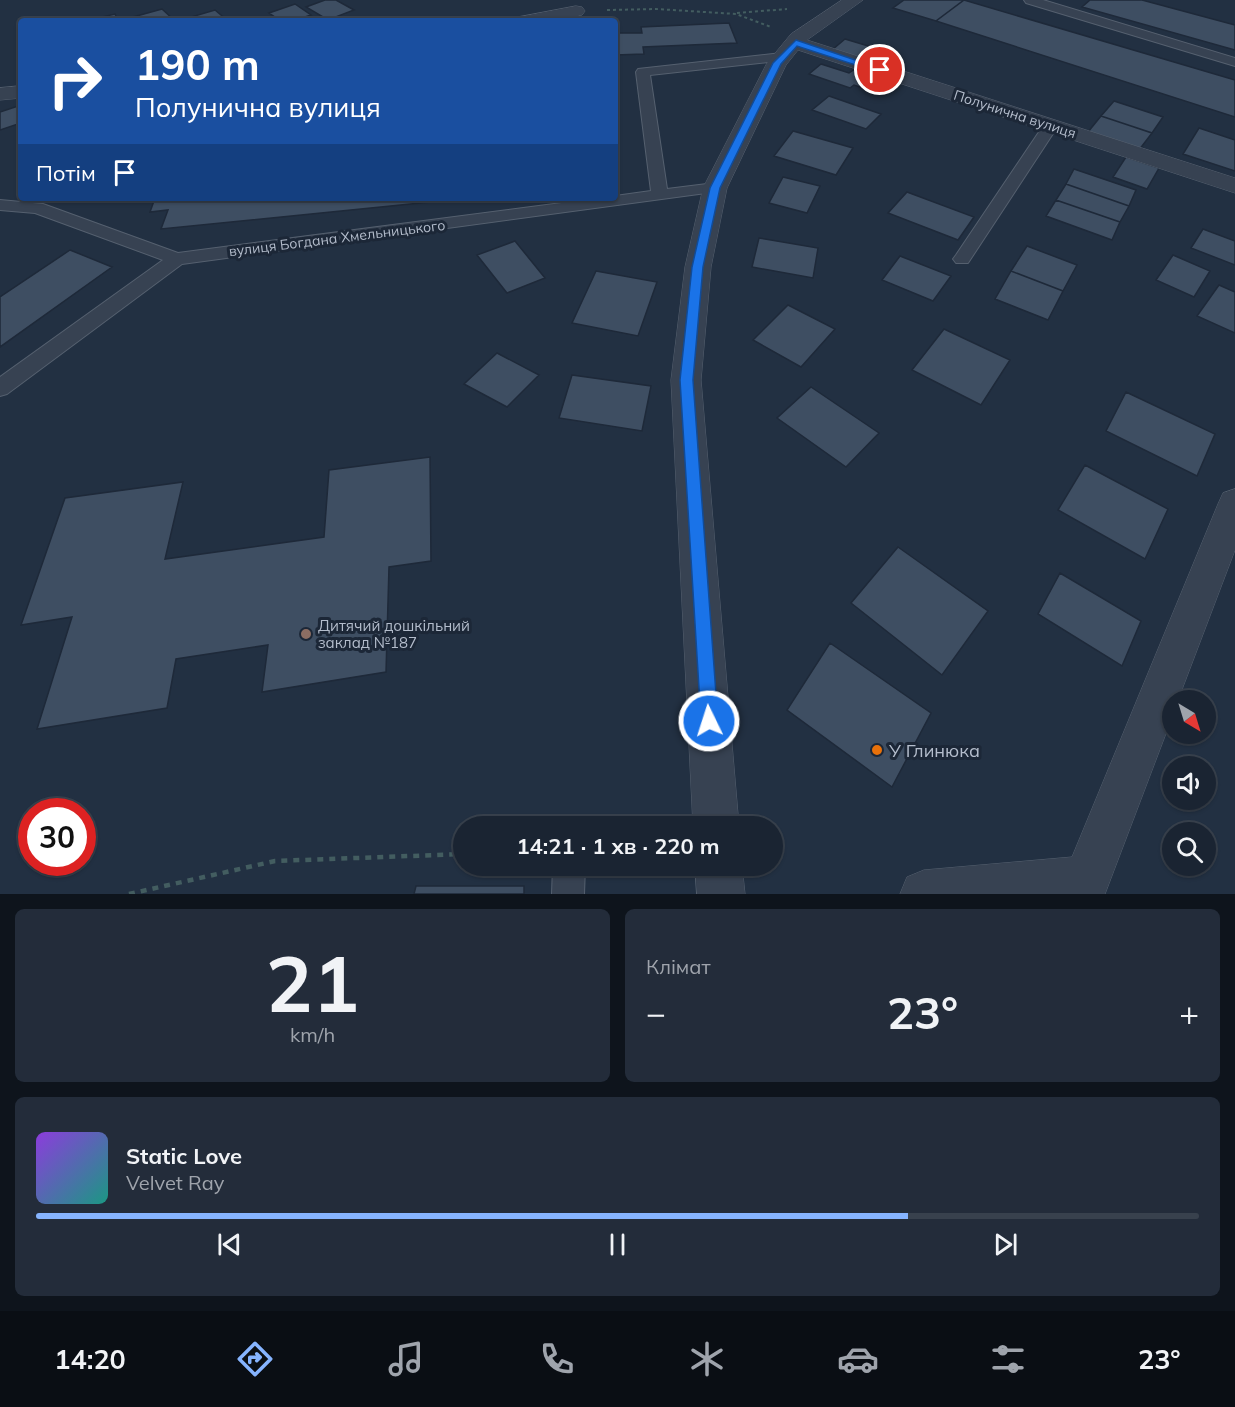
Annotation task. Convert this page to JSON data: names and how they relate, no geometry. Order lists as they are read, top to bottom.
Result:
{
  "streets": {
    "street": ["Полунична вулиця"],
    "lane": ["вулиця Богдана Хмельницького"]
  },
  "places": ["Дитячий дошкільний заклад №187", "У Глинюка"],
  "north": "bottom right",
  "page": {
    "turn": ["190 m", "Полунична вулиця"],
    "then": "Потім",
    "limit": "30",
    "trip": "14:21 · 1 хв · 220 m",
    "tile": [
      ["21", "km/h"],
      "Клімат"
    ],
    "heat": ["−", "23°", "+"],
    "song": ["Static Love", "Velvet Ray"],
    "tabs": ["14:20", "23°"]
  }
}
